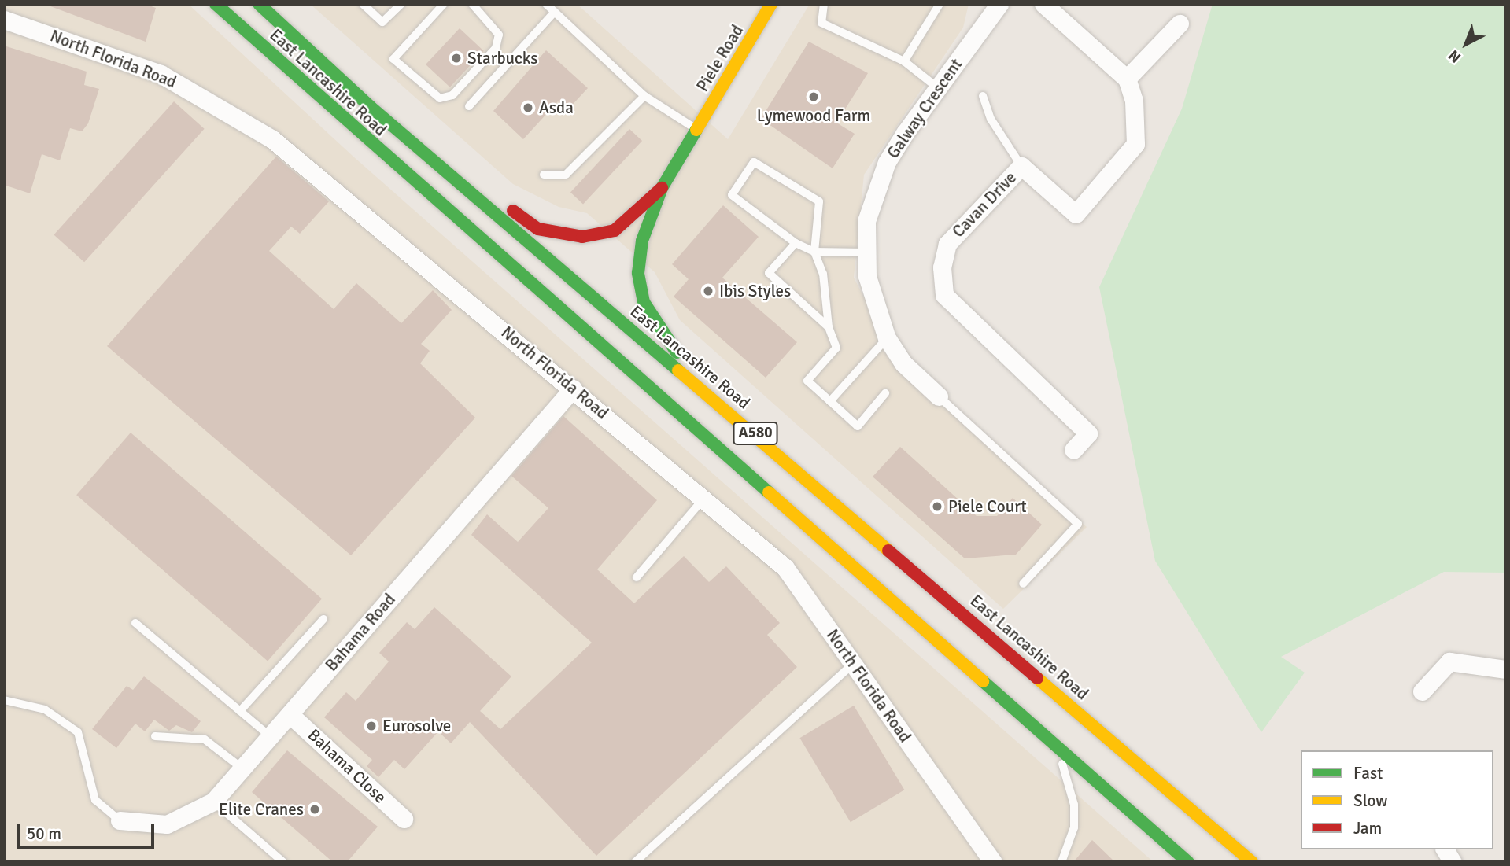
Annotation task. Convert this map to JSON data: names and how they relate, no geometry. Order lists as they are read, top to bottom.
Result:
{
  "streets": {
    "main road": ["Piele Road", "East Lancashire Road", "A580"],
    "street": [
      "North Florida Road",
      "Galway Crescent",
      "Cavan Drive",
      "Bahama Road",
      "Bahama Close"
    ]
  },
  "crossings": [
    ["North Florida Road", "Bahama Road"],
    ["Bahama Road", "Bahama Close"]
  ],
  "places": [
    "Starbucks",
    "Lymewood Farm",
    "Asda",
    "Ibis Styles",
    "Piele Court",
    "Eurosolve",
    "Elite Cranes"
  ],
  "legend": ["Fast", "Slow", "Jam"],
  "scale_bar": "50 m",
  "north": "bottom left"
}
